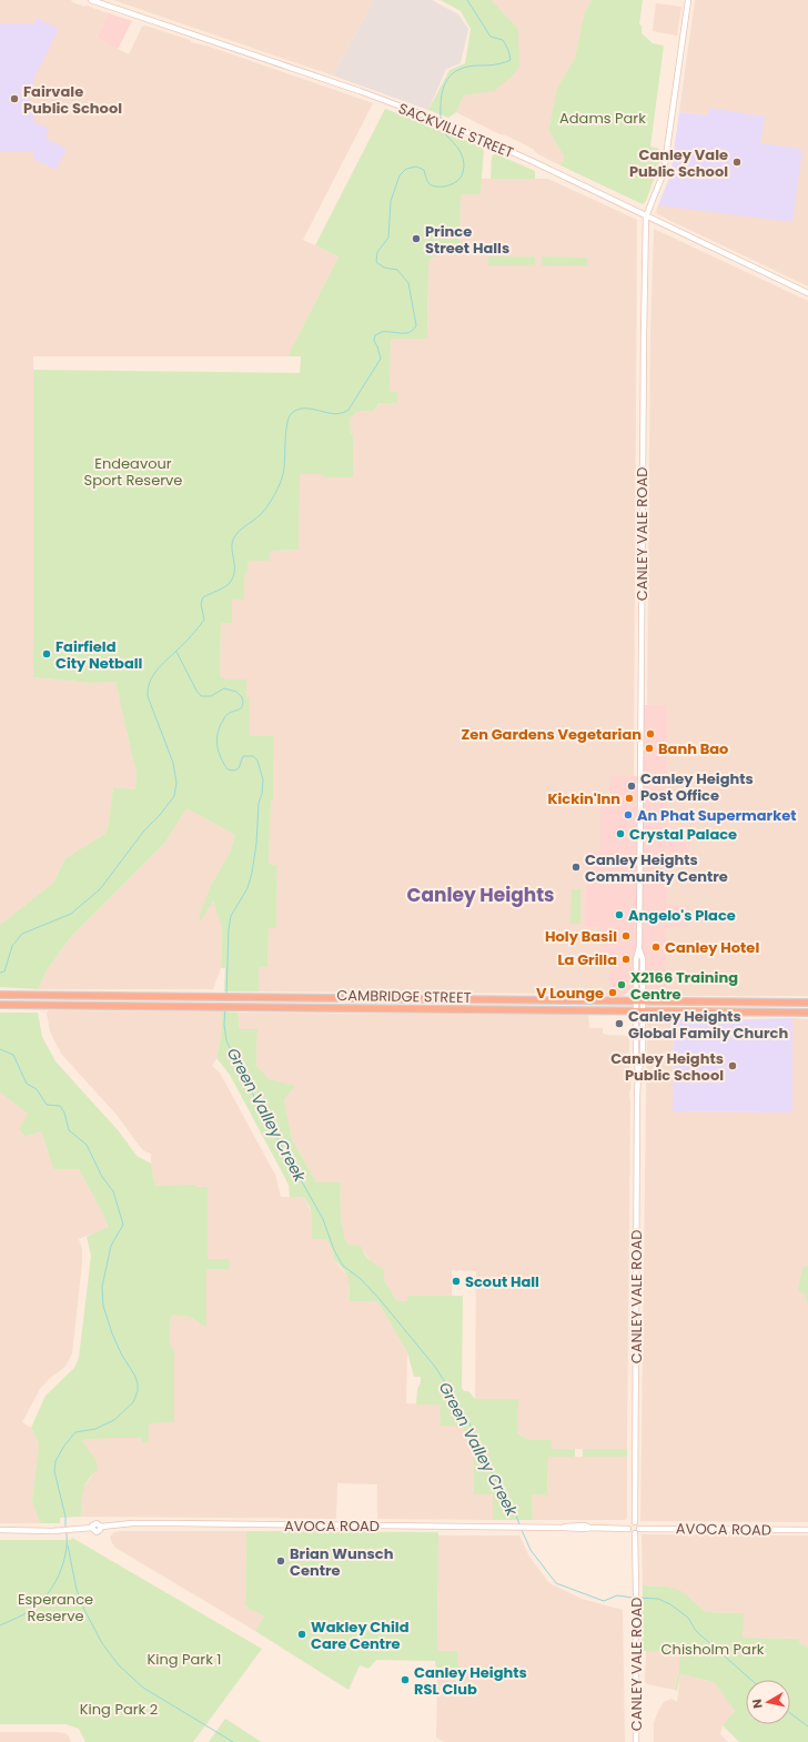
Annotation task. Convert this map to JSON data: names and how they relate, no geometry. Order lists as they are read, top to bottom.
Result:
{
  "streets": {
    "highway": ["CAMBRIDGE STREET"],
    "main road": ["SACKVILLE STREET", "CANLEY VALE ROAD", "AVOCA ROAD"]
  },
  "crossings": [
    ["SACKVILLE STREET", "CANLEY VALE ROAD"],
    ["CANLEY VALE ROAD", "CAMBRIDGE STREET"],
    ["CANLEY VALE ROAD", "AVOCA ROAD"]
  ],
  "districts": ["Canley Heights"],
  "water": ["Green Valley Creek"],
  "parks": [
    "Adams Park",
    "Endeavour Sport Reserve",
    "Esperance Reserve",
    "Chisholm Park",
    "King Park 1",
    "King Park 2"
  ],
  "places": [
    "Fairvale Public School",
    "Canley Vale Public School",
    "Prince Street Halls",
    "Fairfield City Netball",
    "Zen Gardens Vegetarian",
    "Banh Bao",
    "Canley Heights Post Office",
    "Kickin'Inn",
    "An Phat Supermarket",
    "Crystal Palace",
    "Canley Heights Community Centre",
    "Angelo's Place",
    "Holy Basil",
    "Canley Hotel",
    "La Grilla",
    "X2166 Training Centre",
    "V Lounge",
    "Canley Heights Global Family Church",
    "Canley Heights Public School",
    "Scout Hall",
    "Brian Wunsch Centre",
    "Wakley Child Care Centre",
    "Canley Heights RSL Club"
  ],
  "north": "left"
}
